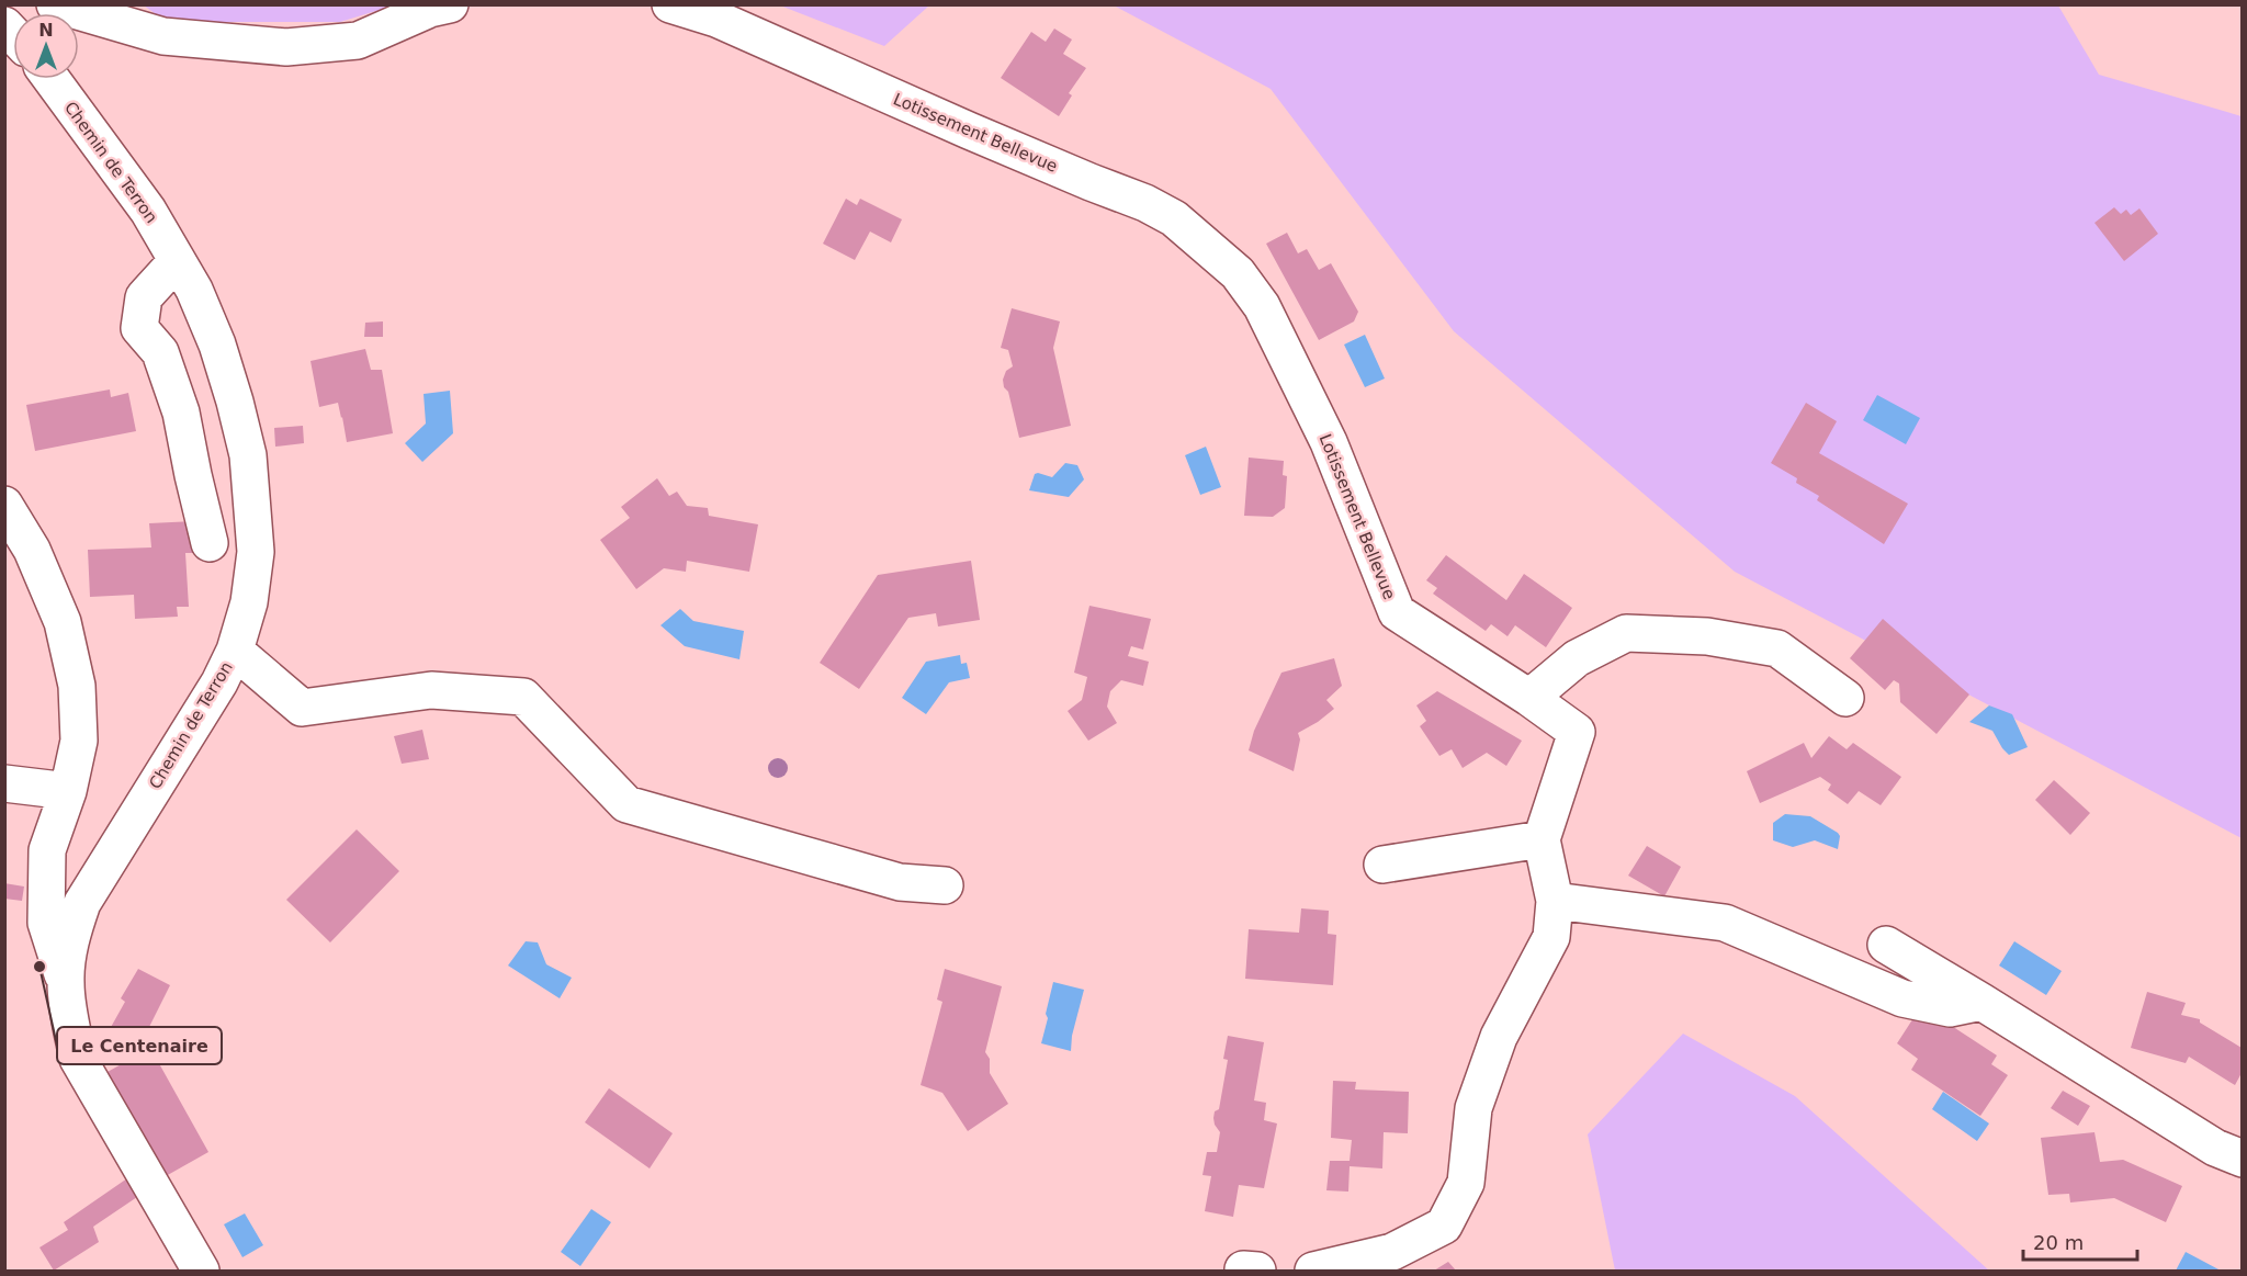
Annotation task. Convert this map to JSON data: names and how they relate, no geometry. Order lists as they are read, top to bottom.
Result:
{
  "streets": {
    "street": ["Lotissement Bellevue", "Chemin de Terron"]
  },
  "places": ["Le Centenaire"],
  "scale_bar": "20 m",
  "north": "top"
}
